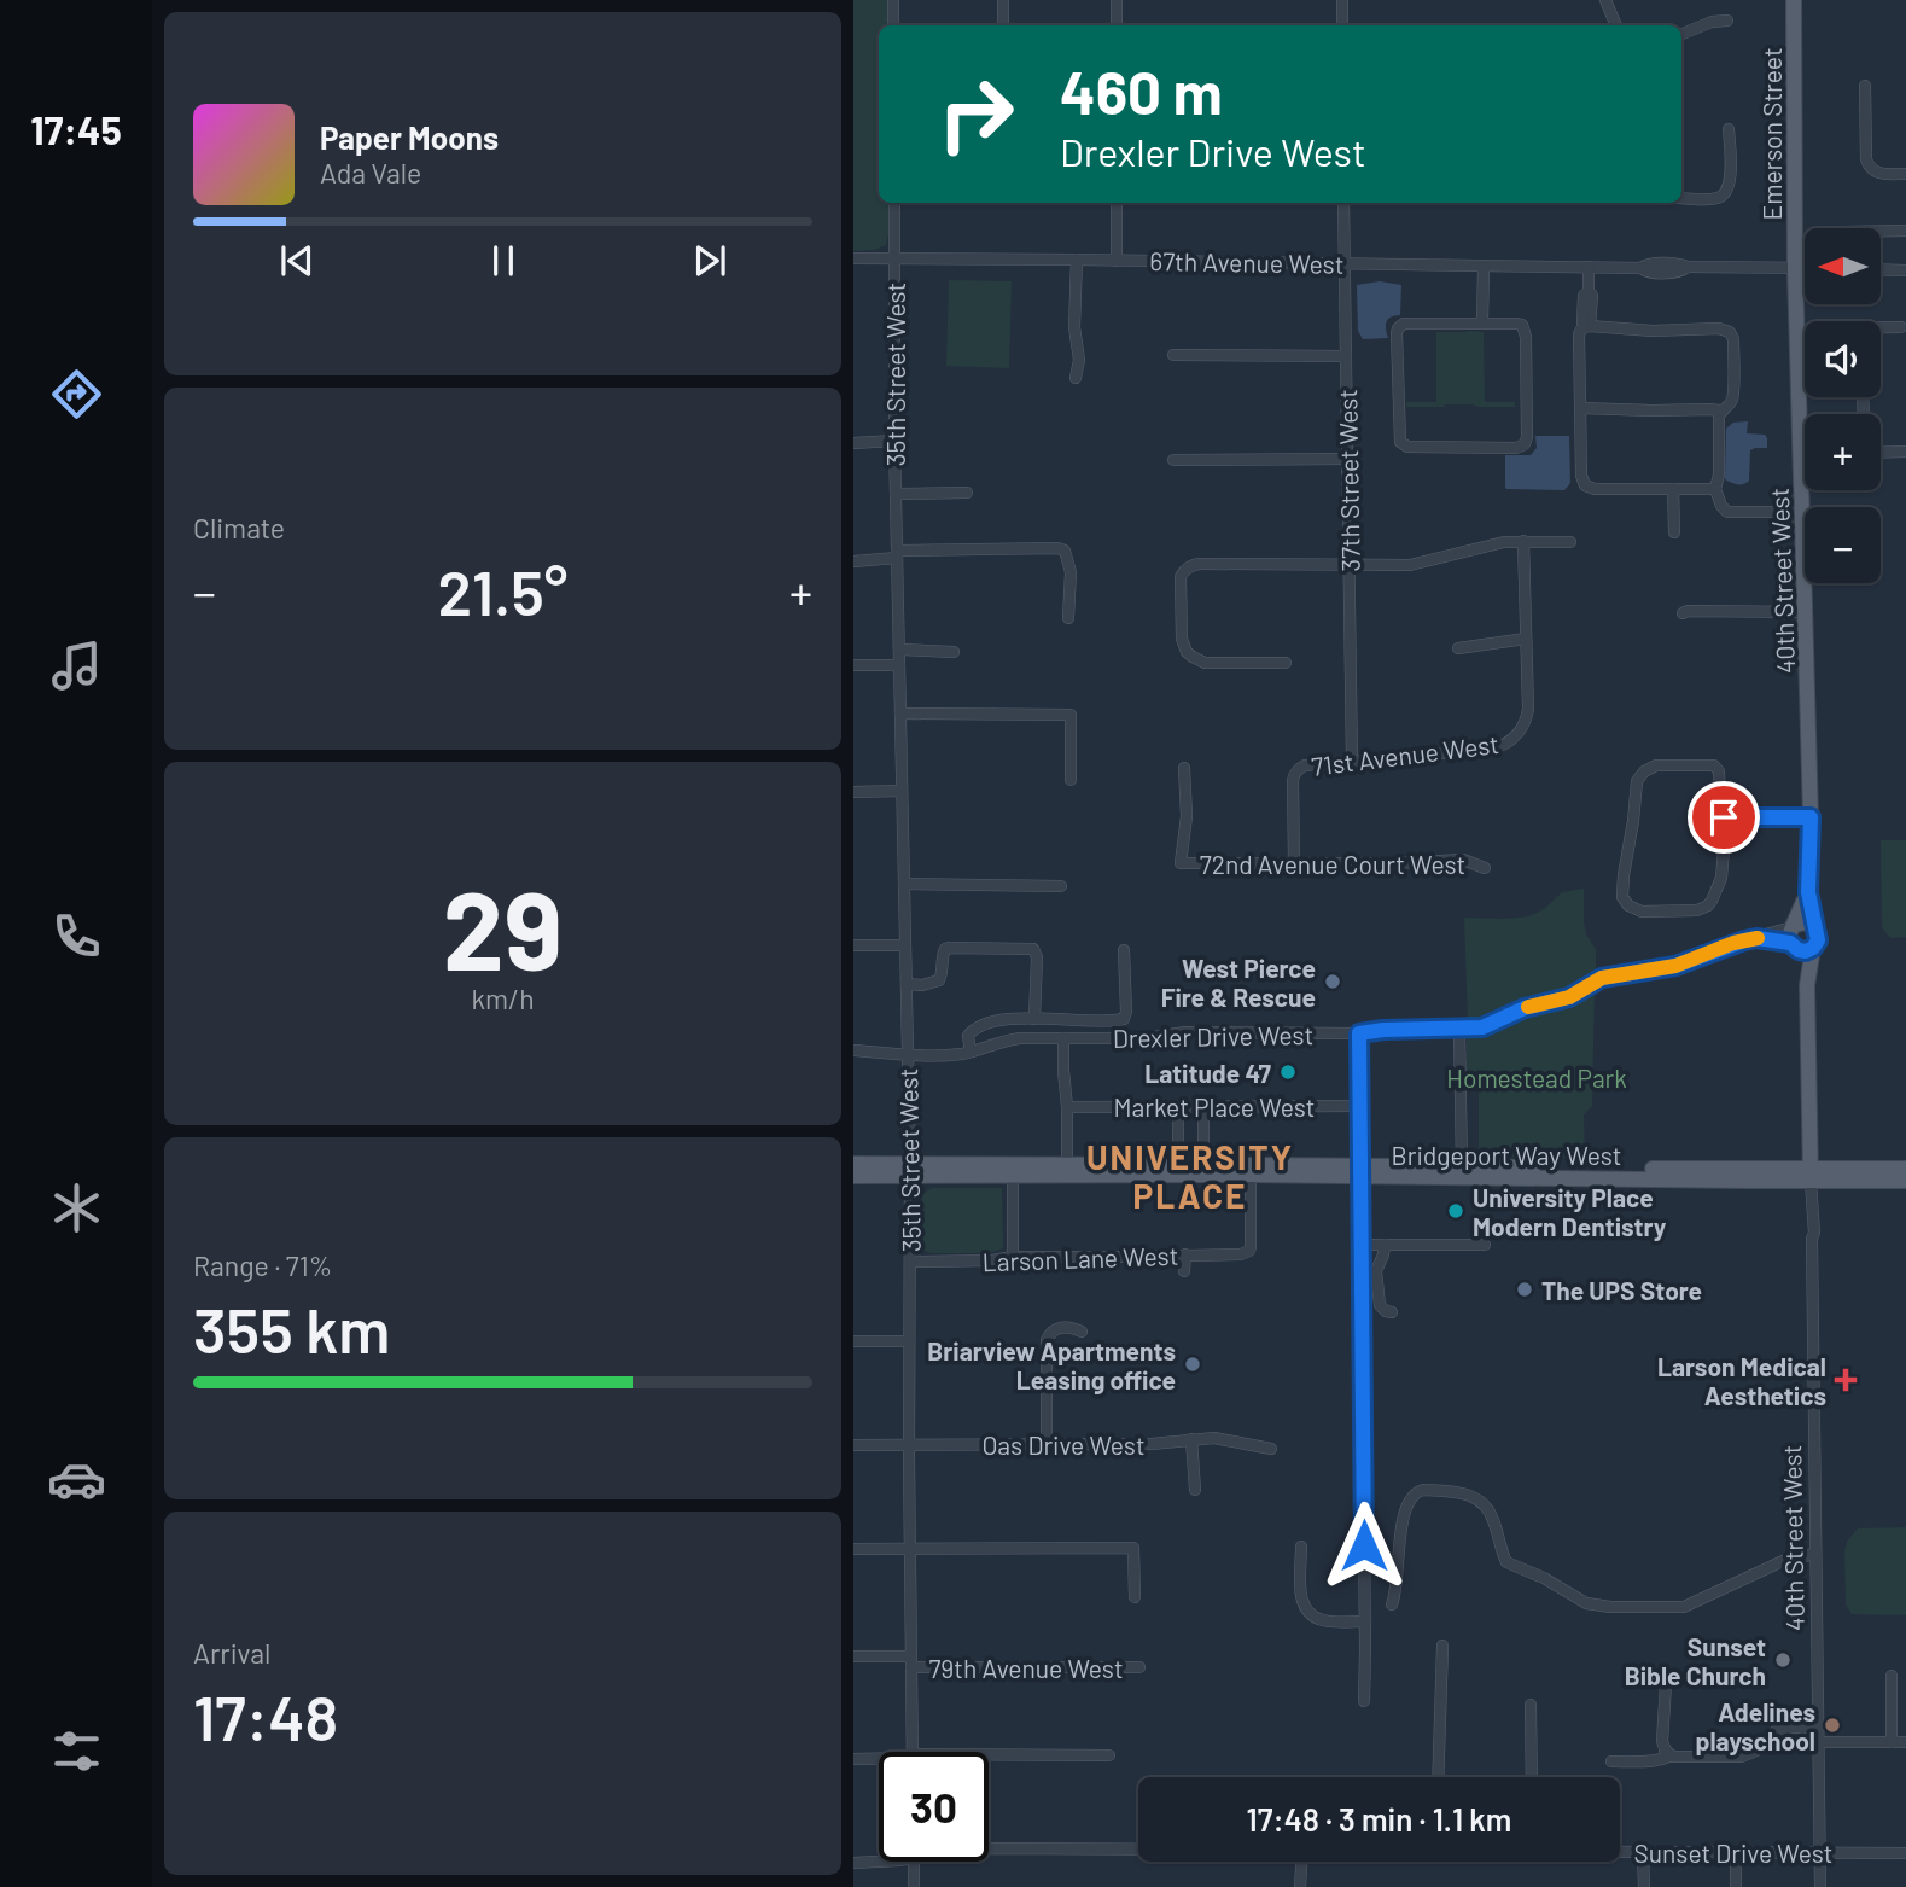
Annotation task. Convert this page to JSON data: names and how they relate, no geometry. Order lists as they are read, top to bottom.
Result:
{
  "streets": {
    "main road": ["Emerson Street", "40th Street West", "Bridgeport Way West"],
    "street": [
      "67th Avenue West",
      "35th Street West",
      "37th Street West",
      "71st Avenue West",
      "72nd Avenue Court West",
      "Drexler Drive West",
      "Market Place West",
      "Larson Lane West",
      "Oas Drive West",
      "79th Avenue West",
      "Sunset Drive West"
    ]
  },
  "crossings": [
    ["Emerson Street", "67th Avenue West"],
    ["Emerson Street", "40th Street West"],
    ["67th Avenue West", "35th Street West"],
    ["67th Avenue West", "37th Street West"],
    ["67th Avenue West", "40th Street West"],
    ["35th Street West", "Drexler Drive West"],
    ["35th Street West", "Bridgeport Way West"],
    ["35th Street West", "Larson Lane West"],
    ["35th Street West", "Oas Drive West"],
    ["35th Street West", "79th Avenue West"],
    ["37th Street West", "71st Avenue West"],
    ["40th Street West", "Drexler Drive West"],
    ["40th Street West", "Bridgeport Way West"],
    ["40th Street West", "Sunset Drive West"],
    ["71st Avenue West", "72nd Avenue Court West"],
    ["Bridgeport Way West", "Larson Lane West"]
  ],
  "districts": ["UNIVERSITY PLACE"],
  "parks": ["Homestead Park"],
  "places": {
    "other": [
      "West Pierce Fire & Rescue",
      "Latitude 47",
      "University Place Modern Dentistry",
      "The UPS Store",
      "Briarview Apartments Leasing office",
      "Sunset Bible Church",
      "Adelines playschool"
    ],
    "health": ["Larson Medical Aesthetics"]
  },
  "north": "left",
  "page": {
    "tabs": "17:45",
    "turn": ["460 m", "Drexler Drive West"],
    "song": ["Paper Moons", "Ada Vale"],
    "map_buttons": ["+", "−"],
    "tile": [
      "Climate",
      ["29", "km/h"],
      ["Range · 71%", "355 km"],
      ["Arrival", "17:48"]
    ],
    "heat": ["−", "21.5°", "+"],
    "limit": "30",
    "trip": "17:48 · 3 min · 1.1 km"
  }
}
